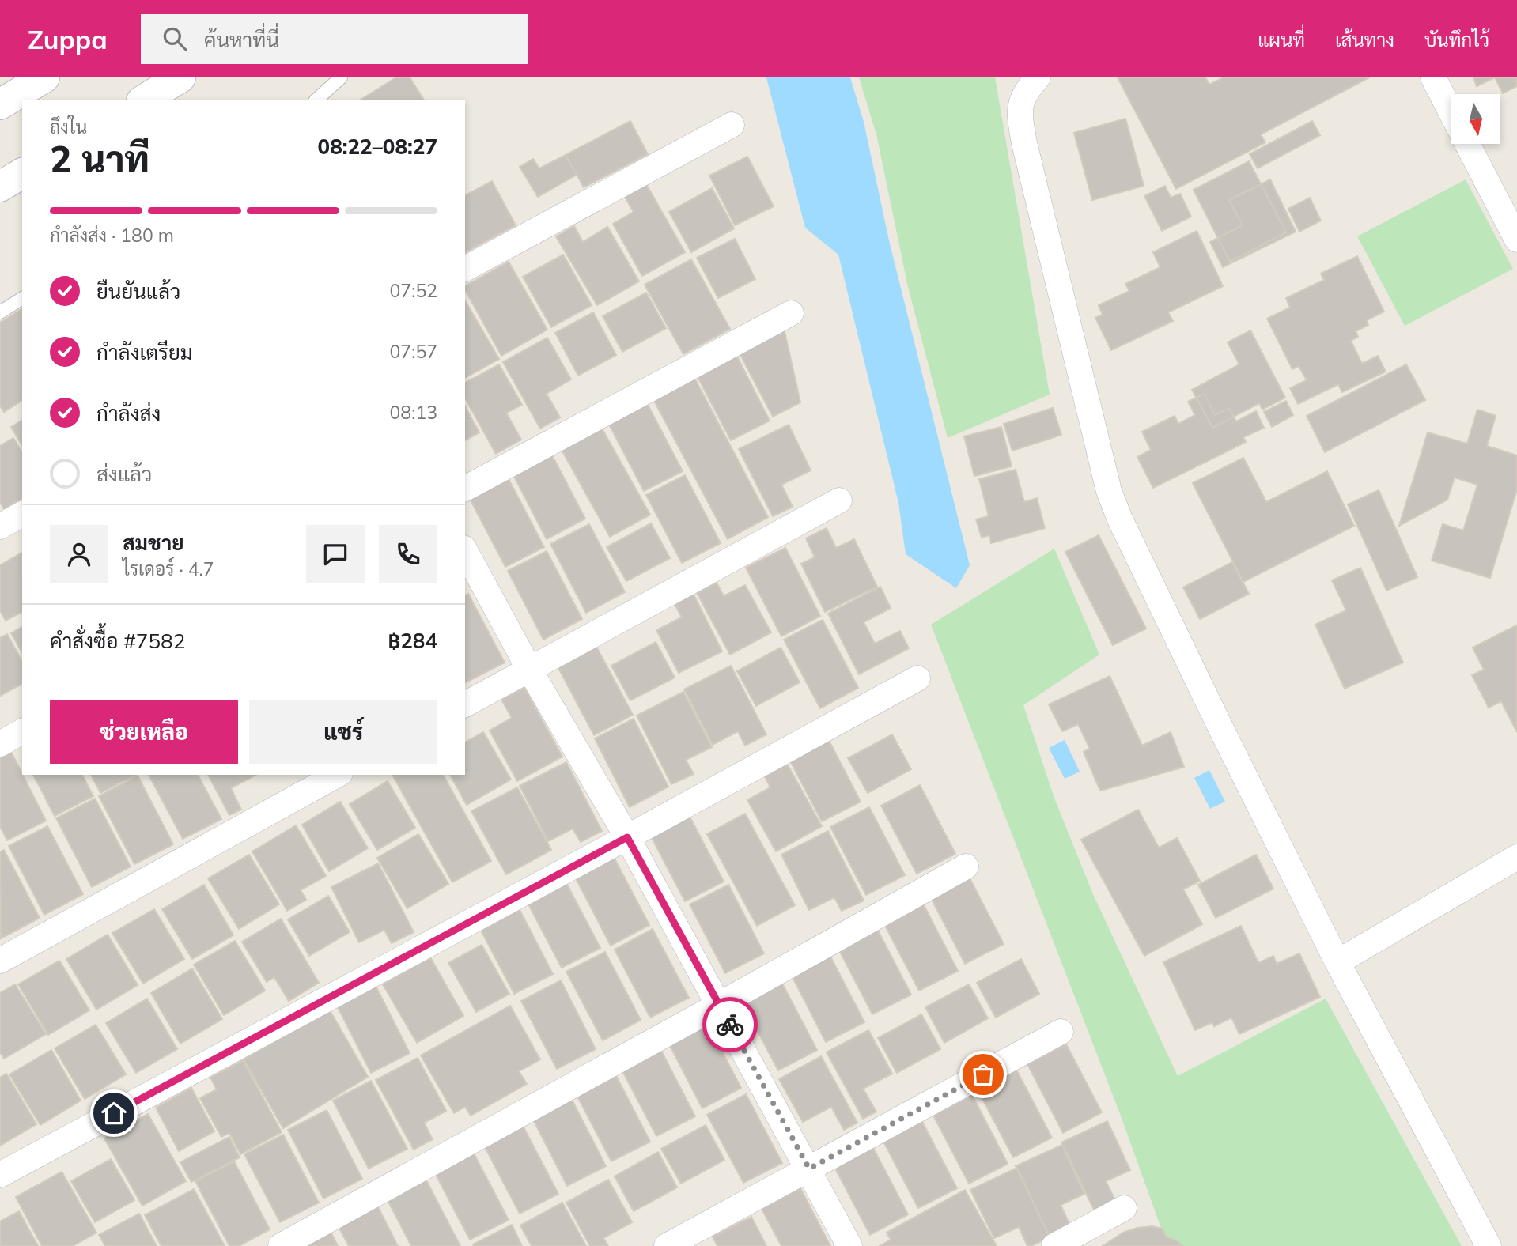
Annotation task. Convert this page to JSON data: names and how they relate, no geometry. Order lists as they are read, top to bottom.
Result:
{
  "north": "bottom",
  "page": {
    "header": "Zuppa",
    "search": "ค้นหาที่นี่",
    "nav": ["แผนที่", "เส้นทาง", "บันทึกไว้"],
    "heading": ["2 นาที", "ถึงใน", "08:22–08:27"],
    "panel": [
      "สมชาย",
      "ไรเดอร์ · 4.7",
      "คำสั่งซื้อ #7582",
      "฿284"
    ],
    "bar": "กำลังส่ง · 180 m",
    "list": [
      ["ยืนยันแล้ว", "07:52"],
      ["กำลังเตรียม", "07:57"],
      ["กำลังส่ง", "08:13"],
      "ส่งแล้ว"
    ],
    "buttons": ["ช่วยเหลือ", "แชร์"]
  }
}
